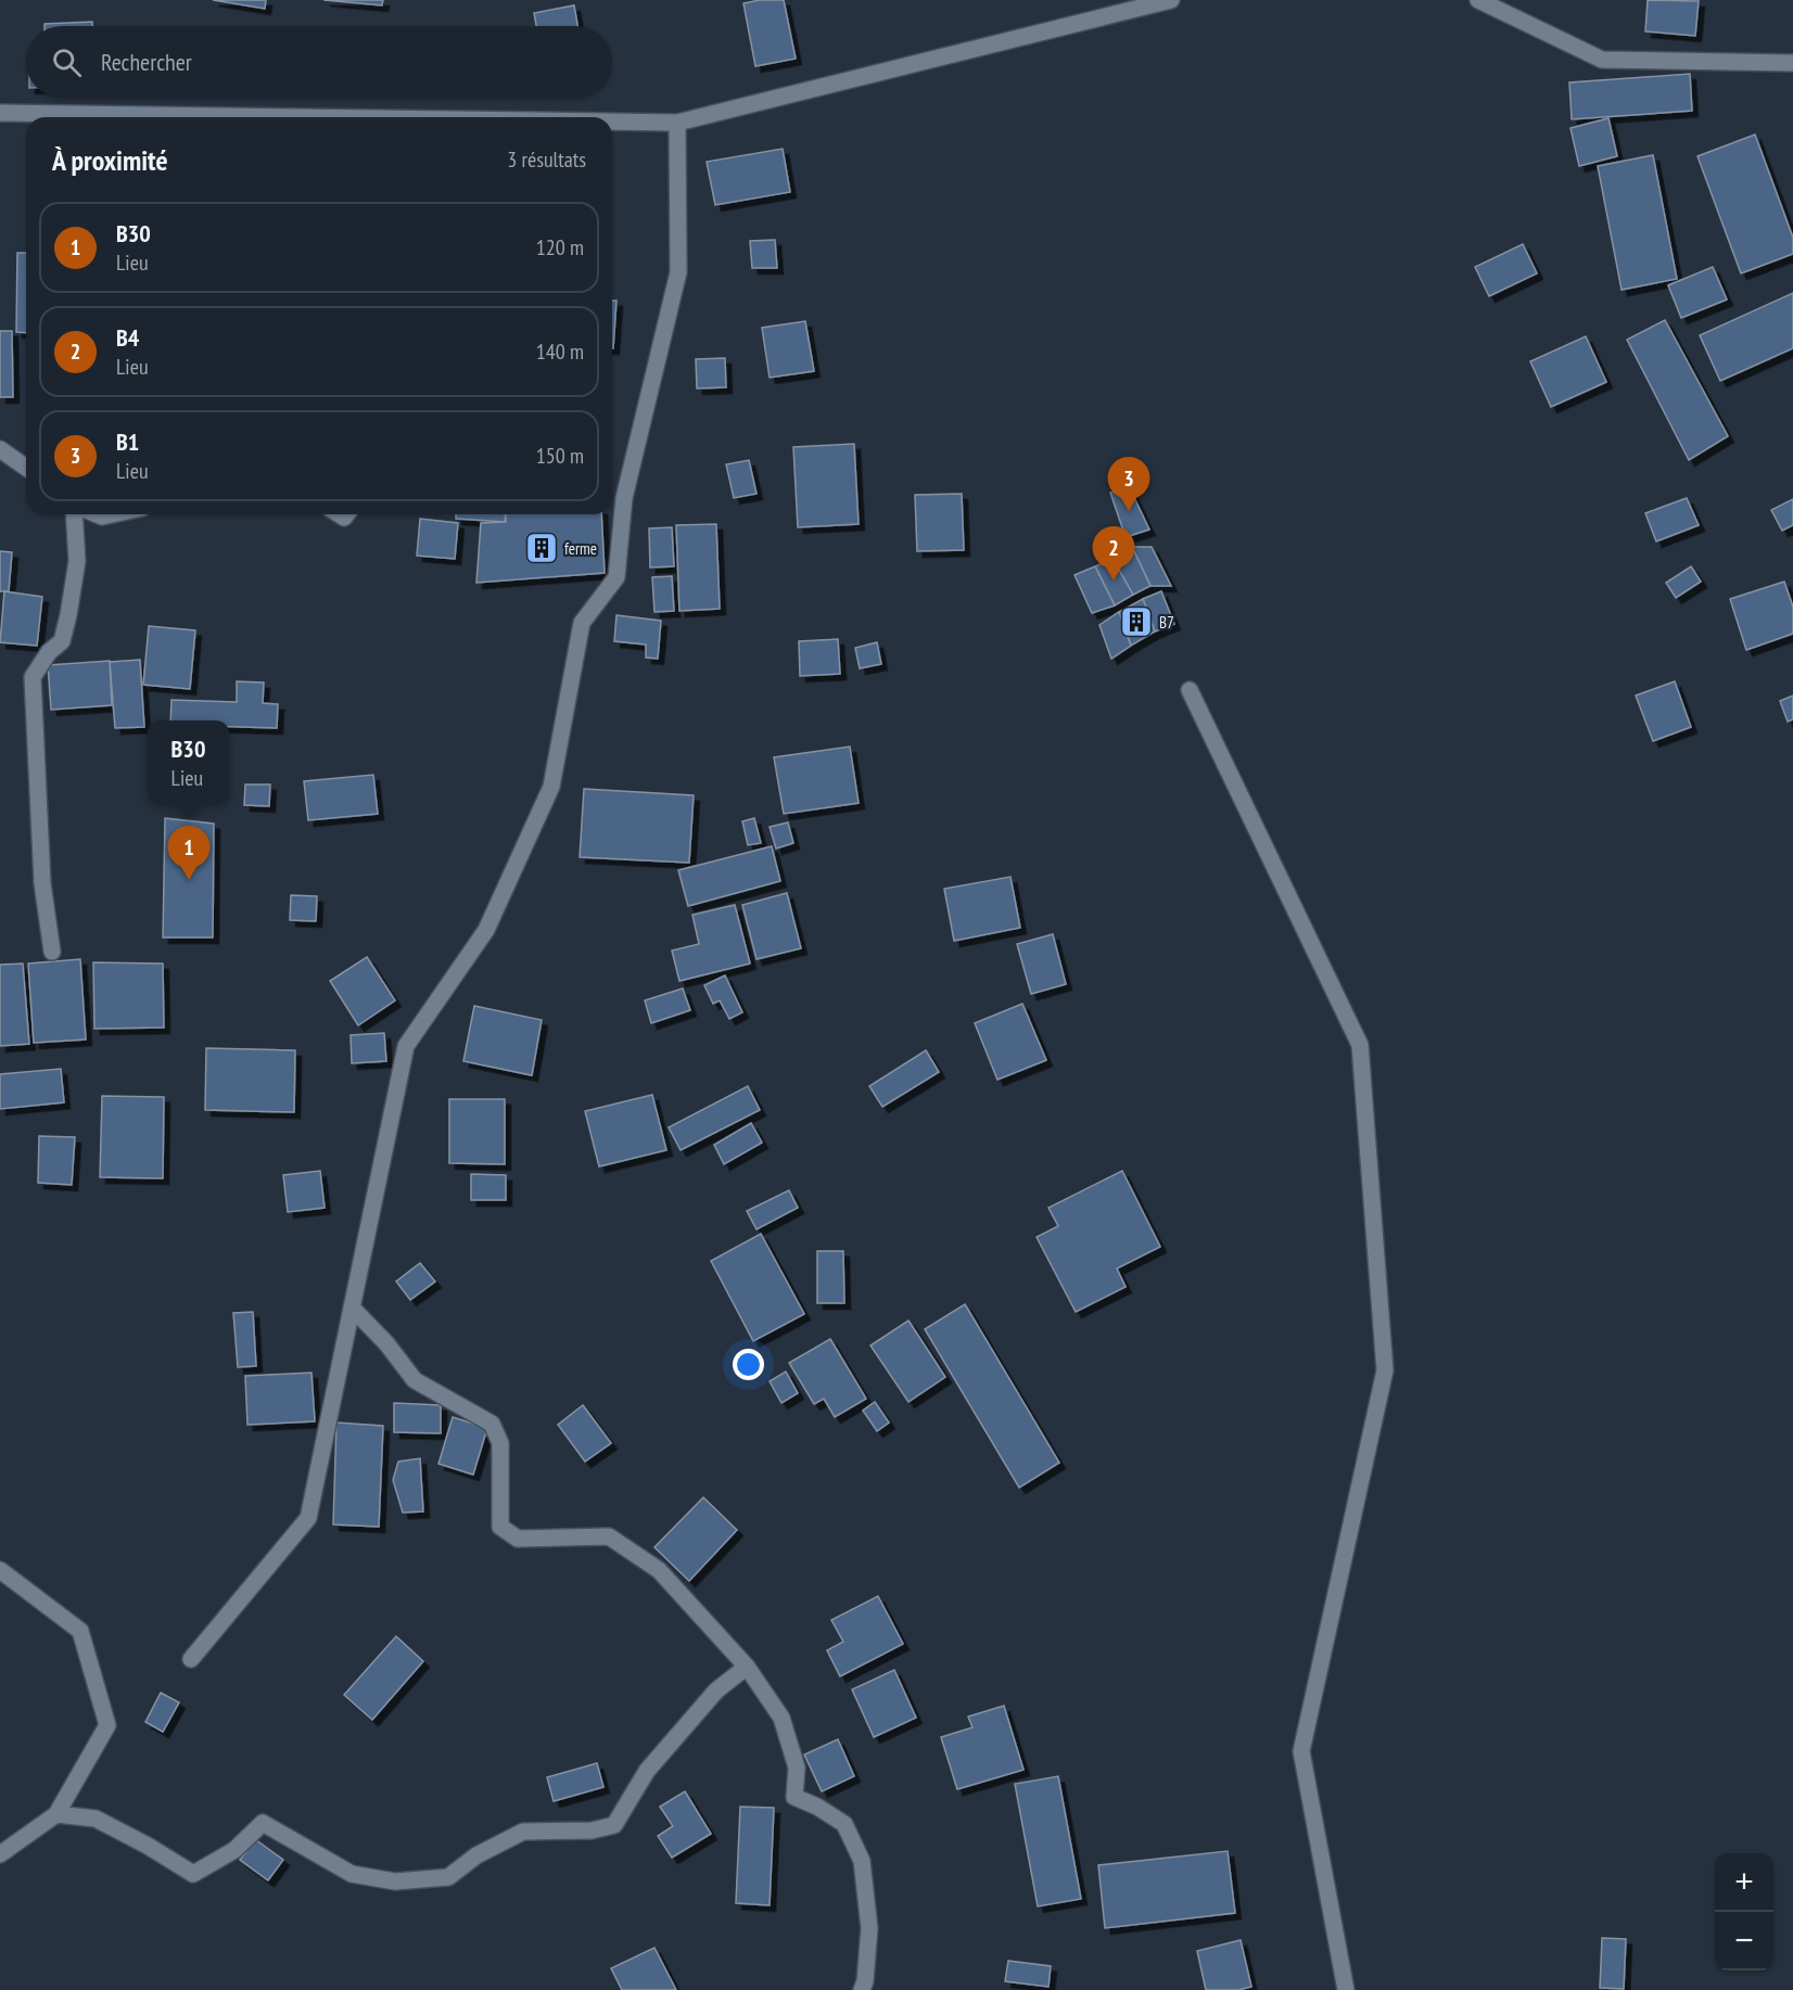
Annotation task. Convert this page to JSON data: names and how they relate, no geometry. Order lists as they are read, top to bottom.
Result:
{
  "places": {
    "building": ["ferme", "B7"]
  },
  "page": {
    "search": "Rechercher",
    "heading": ["À proximité", "3 résultats"],
    "list": [
      {
        "mark": "1",
        "name": "B30",
        "note": "Lieu",
        "value": "120 m"
      },
      {
        "mark": "2",
        "name": "B4",
        "note": "Lieu",
        "value": "140 m"
      },
      {
        "mark": "3",
        "name": "B1",
        "note": "Lieu",
        "value": "150 m"
      }
    ],
    "pins": ["3", "2", "1"],
    "popup": ["B30", "Lieu"],
    "map_buttons": ["+", "−"]
  }
}
